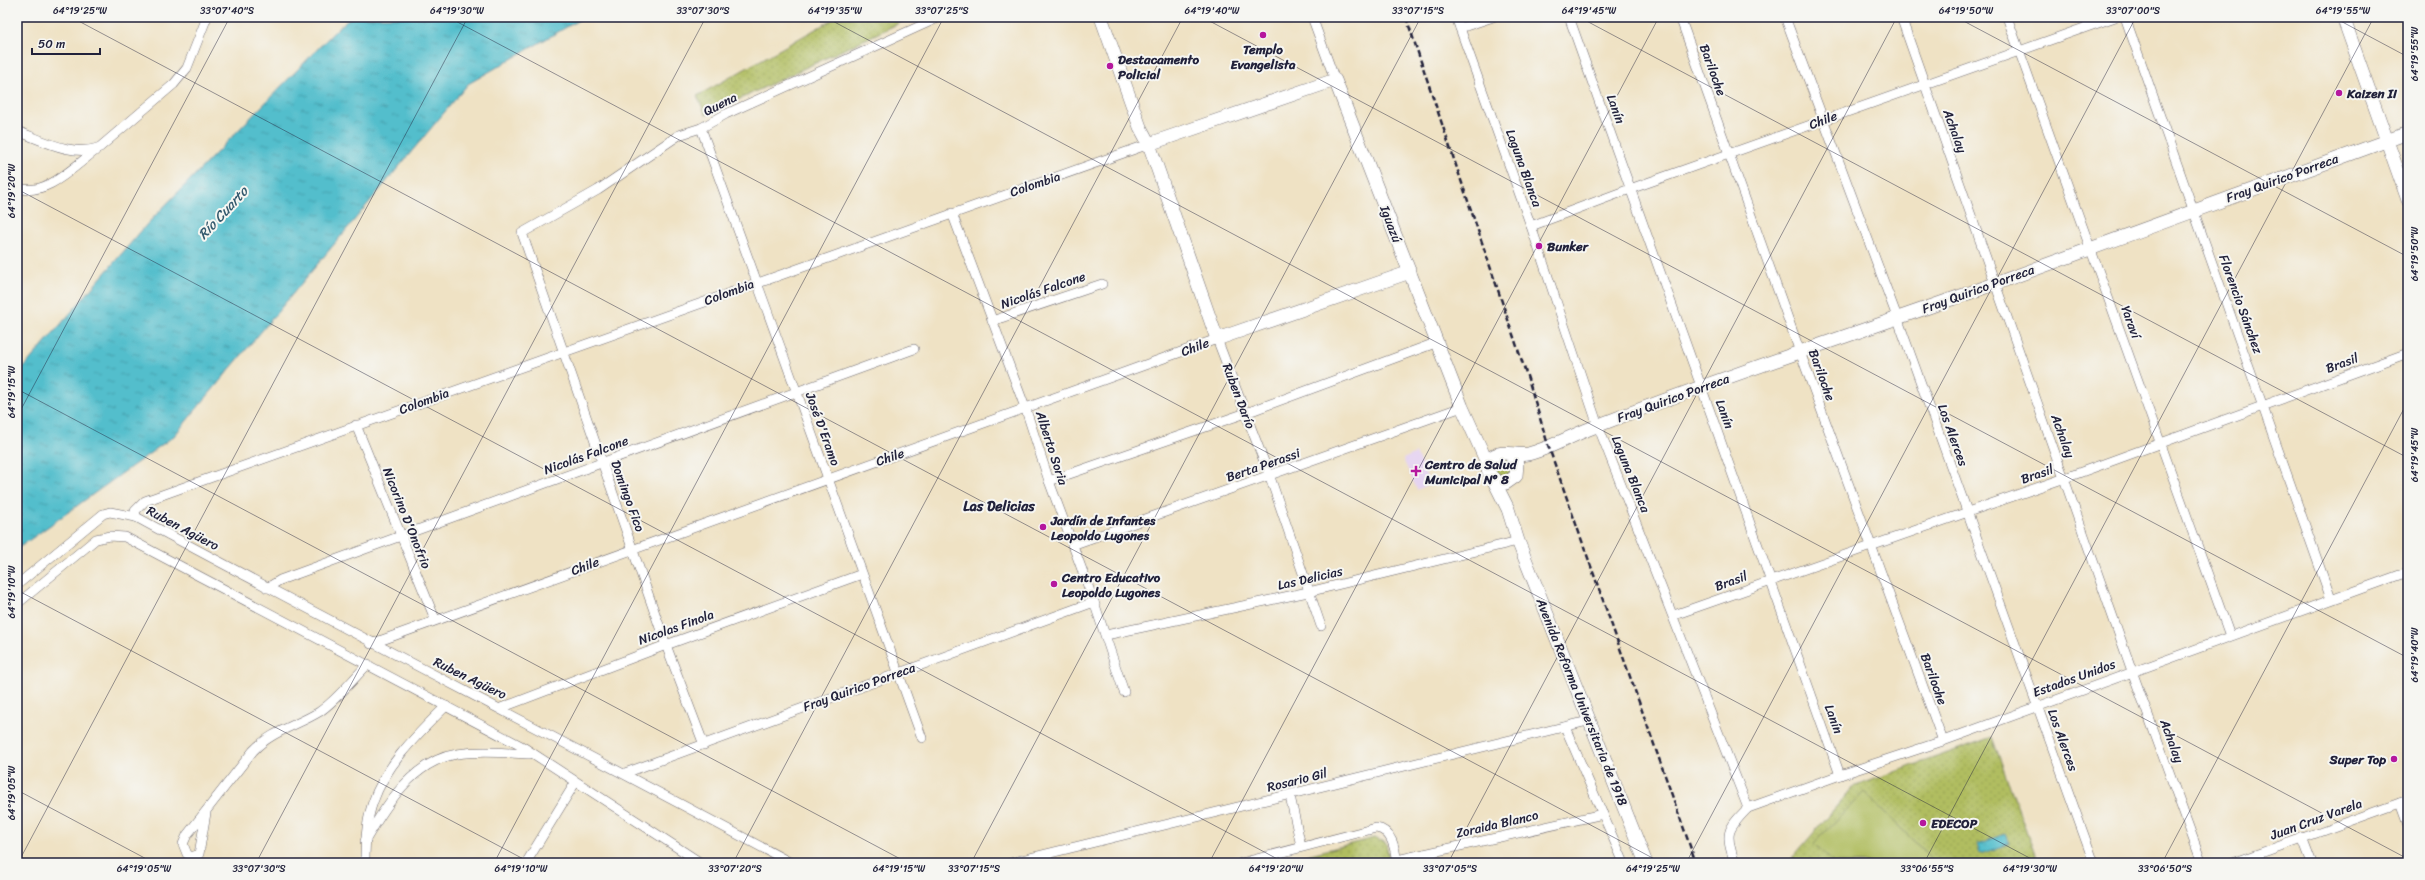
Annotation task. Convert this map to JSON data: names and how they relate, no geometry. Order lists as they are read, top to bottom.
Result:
{
  "streets": {
    "main road": [
      "Chile",
      "Fray Quirico Porreca",
      "Colombia",
      "Iguazú",
      "Ruben Darío",
      "Avenida Reforma Universitaria de 1918"
    ],
    "street": [
      "Bariloche",
      "Quena",
      "Lanín",
      "Achalay",
      "Laguna Blanca",
      "Nicolás Falcone",
      "Florencio Sánchez",
      "Yaraví",
      "Brasil",
      "José D'Eramo",
      "Los Alerces",
      "Alberto Soria",
      "Berta Perassi",
      "Domingo Fico",
      "Nicorino D'Onofrio",
      "Ruben Agüero",
      "Las Delicias",
      "Nicolas Finola",
      "Estados Unidos",
      "Rosario Gil",
      "Juan Cruz Varela",
      "Zoraida Blanco"
    ]
  },
  "crossings": [
    ["Bariloche", "Chile"],
    ["Bariloche", "Fray Quirico Porreca"],
    ["Bariloche", "Brasil"],
    ["Bariloche", "Estados Unidos"],
    ["Quena", "José D'Eramo"],
    ["Quena", "Domingo Fico"],
    ["Lanín", "Chile"],
    ["Lanín", "Fray Quirico Porreca"],
    ["Lanín", "Brasil"],
    ["Lanín", "Estados Unidos"],
    ["Chile", "Achalay"],
    ["Chile", "Laguna Blanca"],
    ["Chile", "Iguazú"],
    ["Chile", "Yaraví"],
    ["Chile", "Ruben Darío"],
    ["Chile", "José D'Eramo"],
    ["Chile", "Los Alerces"],
    ["Chile", "Alberto Soria"],
    ["Chile", "Domingo Fico"],
    ["Chile", "Nicorino D'Onofrio"],
    ["Chile", "Ruben Agüero"],
    ["Achalay", "Fray Quirico Porreca"],
    ["Achalay", "Brasil"],
    ["Achalay", "Estados Unidos"],
    ["Laguna Blanca", "Fray Quirico Porreca"],
    ["Laguna Blanca", "Brasil"],
    ["Laguna Blanca", "Estados Unidos"],
    ["Fray Quirico Porreca", "Iguazú"],
    ["Fray Quirico Porreca", "Florencio Sánchez"],
    ["Fray Quirico Porreca", "Yaraví"],
    ["Fray Quirico Porreca", "José D'Eramo"],
    ["Fray Quirico Porreca", "Los Alerces"],
    ["Fray Quirico Porreca", "Alberto Soria"],
    ["Fray Quirico Porreca", "Domingo Fico"],
    ["Fray Quirico Porreca", "Ruben Agüero"],
    ["Colombia", "Iguazú"],
    ["Colombia", "Ruben Darío"],
    ["Colombia", "José D'Eramo"],
    ["Colombia", "Alberto Soria"],
    ["Colombia", "Domingo Fico"],
    ["Colombia", "Nicorino D'Onofrio"],
    ["Colombia", "Ruben Agüero"],
    ["Iguazú", "Berta Perassi"],
    ["Nicolás Falcone", "José D'Eramo"],
    ["Nicolás Falcone", "Alberto Soria"],
    ["Nicolás Falcone", "Domingo Fico"],
    ["Nicolás Falcone", "Nicorino D'Onofrio"],
    ["Nicolás Falcone", "Ruben Agüero"],
    ["Florencio Sánchez", "Brasil"],
    ["Florencio Sánchez", "Estados Unidos"],
    ["Yaraví", "Brasil"],
    ["Yaraví", "Estados Unidos"],
    ["Brasil", "Los Alerces"],
    ["Ruben Darío", "Berta Perassi"],
    ["Ruben Darío", "Las Delicias"],
    ["José D'Eramo", "Nicolas Finola"],
    ["Los Alerces", "Estados Unidos"],
    ["Alberto Soria", "Berta Perassi"],
    ["Alberto Soria", "Las Delicias"],
    ["Domingo Fico", "Nicolas Finola"],
    ["Ruben Agüero", "Nicolas Finola"],
    ["Las Delicias", "Avenida Reforma Universitaria de 1918"],
    ["Avenida Reforma Universitaria de 1918", "Rosario Gil"]
  ],
  "districts": ["Las Delicias"],
  "water": ["Río Cuarto"],
  "places": {
    "other": [
      "Templo Evangelista",
      "Destacamento Policial",
      "Kaizen II",
      "Bunker",
      "Jardín de Infantes Leopoldo Lugones",
      "Centro Educativo Leopoldo Lugones",
      "Super Top",
      "EDECOP"
    ],
    "health": ["Centro de Salud Municipal Nº 8"]
  },
  "scale_bar": "50 m",
  "coordinates": [
    "64°19'25\"W",
    "33°07'40\"S",
    "64°19'30\"W",
    "33°07'30\"S",
    "64°19'35\"W",
    "33°07'25\"S",
    "64°19'40\"W",
    "33°07'15\"S",
    "64°19'45\"W",
    "64°19'50\"W",
    "33°07'00\"S",
    "64°19'55\"W",
    "64°19'20\"W",
    "64°19'15\"W",
    "64°19'10\"W",
    "64°19'05\"W",
    "33°07'20\"S",
    "33°07'05\"S",
    "33°06'55\"S",
    "33°06'50\"S"
  ]
}
